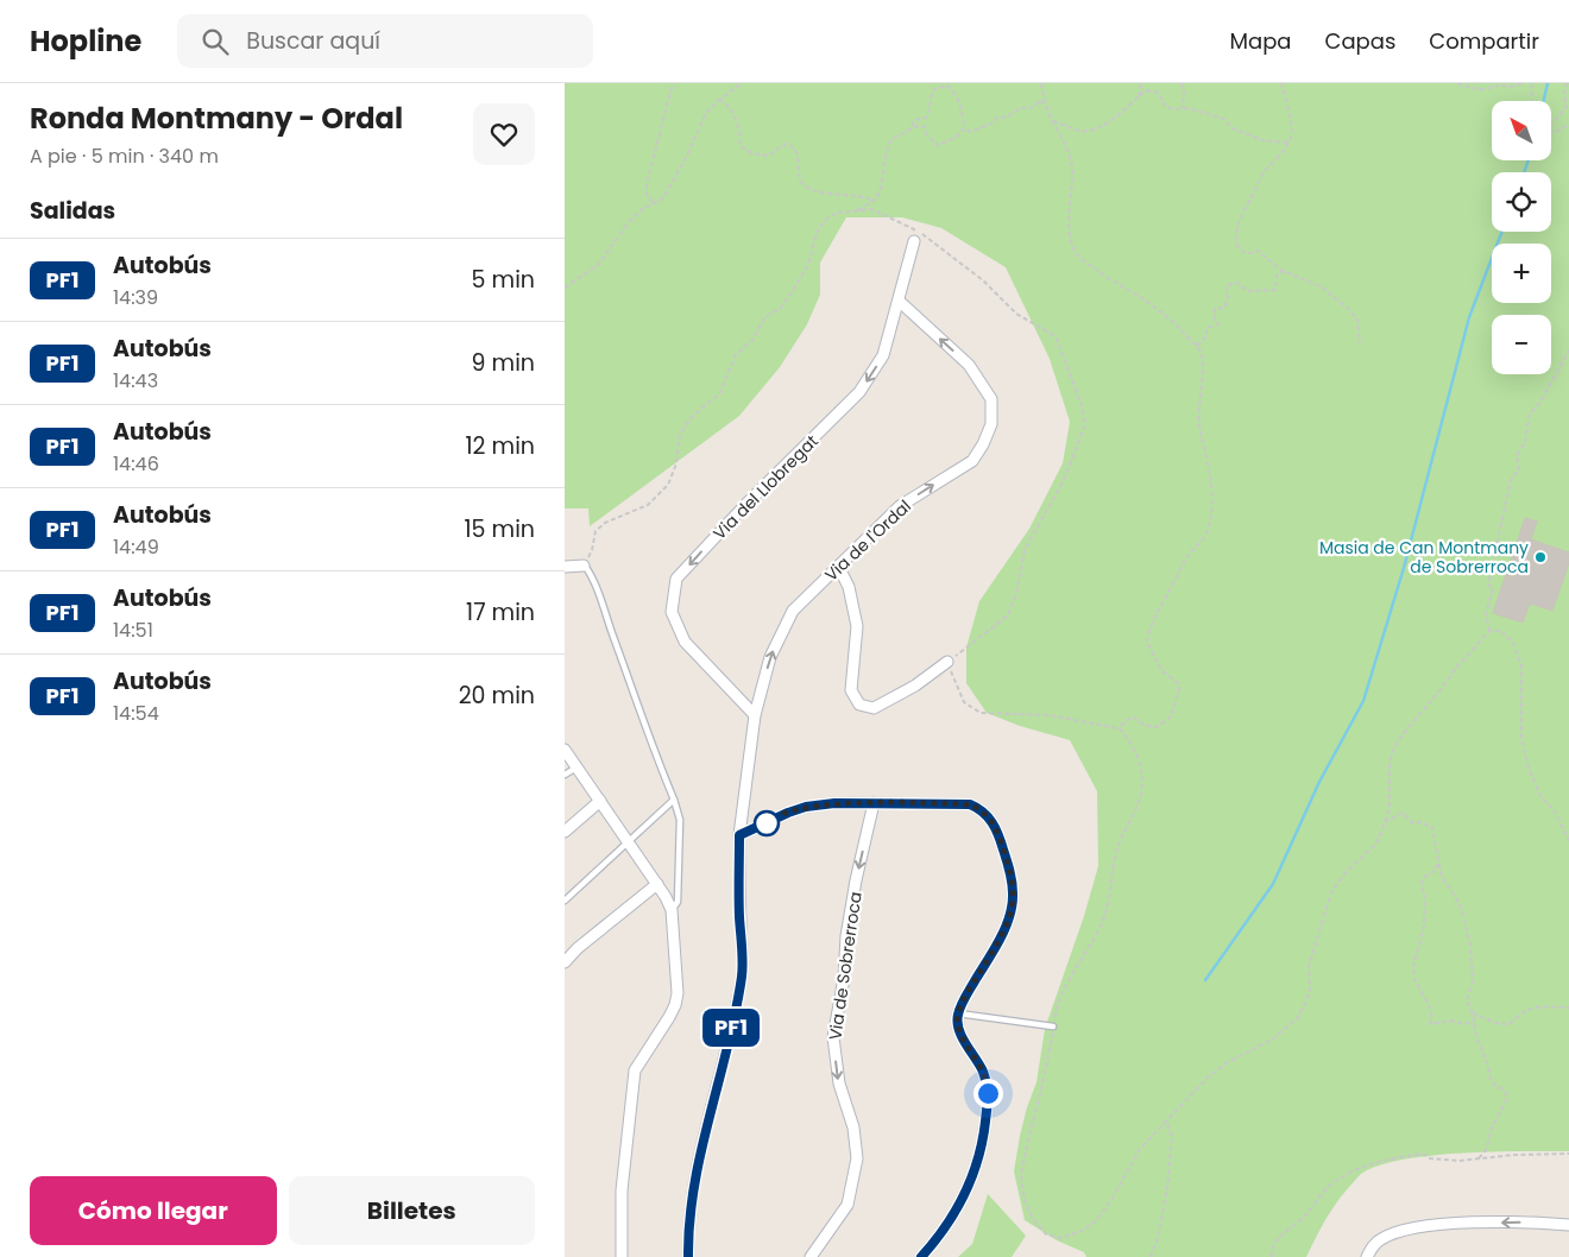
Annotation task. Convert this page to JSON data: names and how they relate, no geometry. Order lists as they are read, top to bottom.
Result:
{
  "streets": {
    "street": ["Via del Llobregat", "Via de l'Ordal", "Via de Sobrerroca"]
  },
  "crossings": [
    ["Via del Llobregat", "Via de l'Ordal"]
  ],
  "one_way": ["Via del Llobregat", "Via de Sobrerroca"],
  "places": ["Masia de Can Montmany de Sobrerroca"],
  "lines": ["bus line PF1"],
  "north": "top left",
  "page": {
    "header": "Hopline",
    "search": "Buscar aquí",
    "nav": ["Mapa", "Capas", "Compartir"],
    "heading": [
      ["Ronda Montmany - Ordal", "A pie · 5 min · 340 m"],
      "Salidas"
    ],
    "on_map": "PF1",
    "map_buttons": ["+", "−"],
    "list": [
      {
        "mark": "PF1",
        "name": "Autobús",
        "note": "14:39",
        "value": "5 min"
      },
      {
        "mark": "PF1",
        "name": "Autobús",
        "note": "14:43",
        "value": "9 min"
      },
      {
        "mark": "PF1",
        "name": "Autobús",
        "note": "14:46",
        "value": "12 min"
      },
      {
        "mark": "PF1",
        "name": "Autobús",
        "note": "14:49",
        "value": "15 min"
      },
      {
        "mark": "PF1",
        "name": "Autobús",
        "note": "14:51",
        "value": "17 min"
      },
      {
        "mark": "PF1",
        "name": "Autobús",
        "note": "14:54",
        "value": "20 min"
      }
    ],
    "buttons": ["Cómo llegar", "Billetes"]
  }
}
